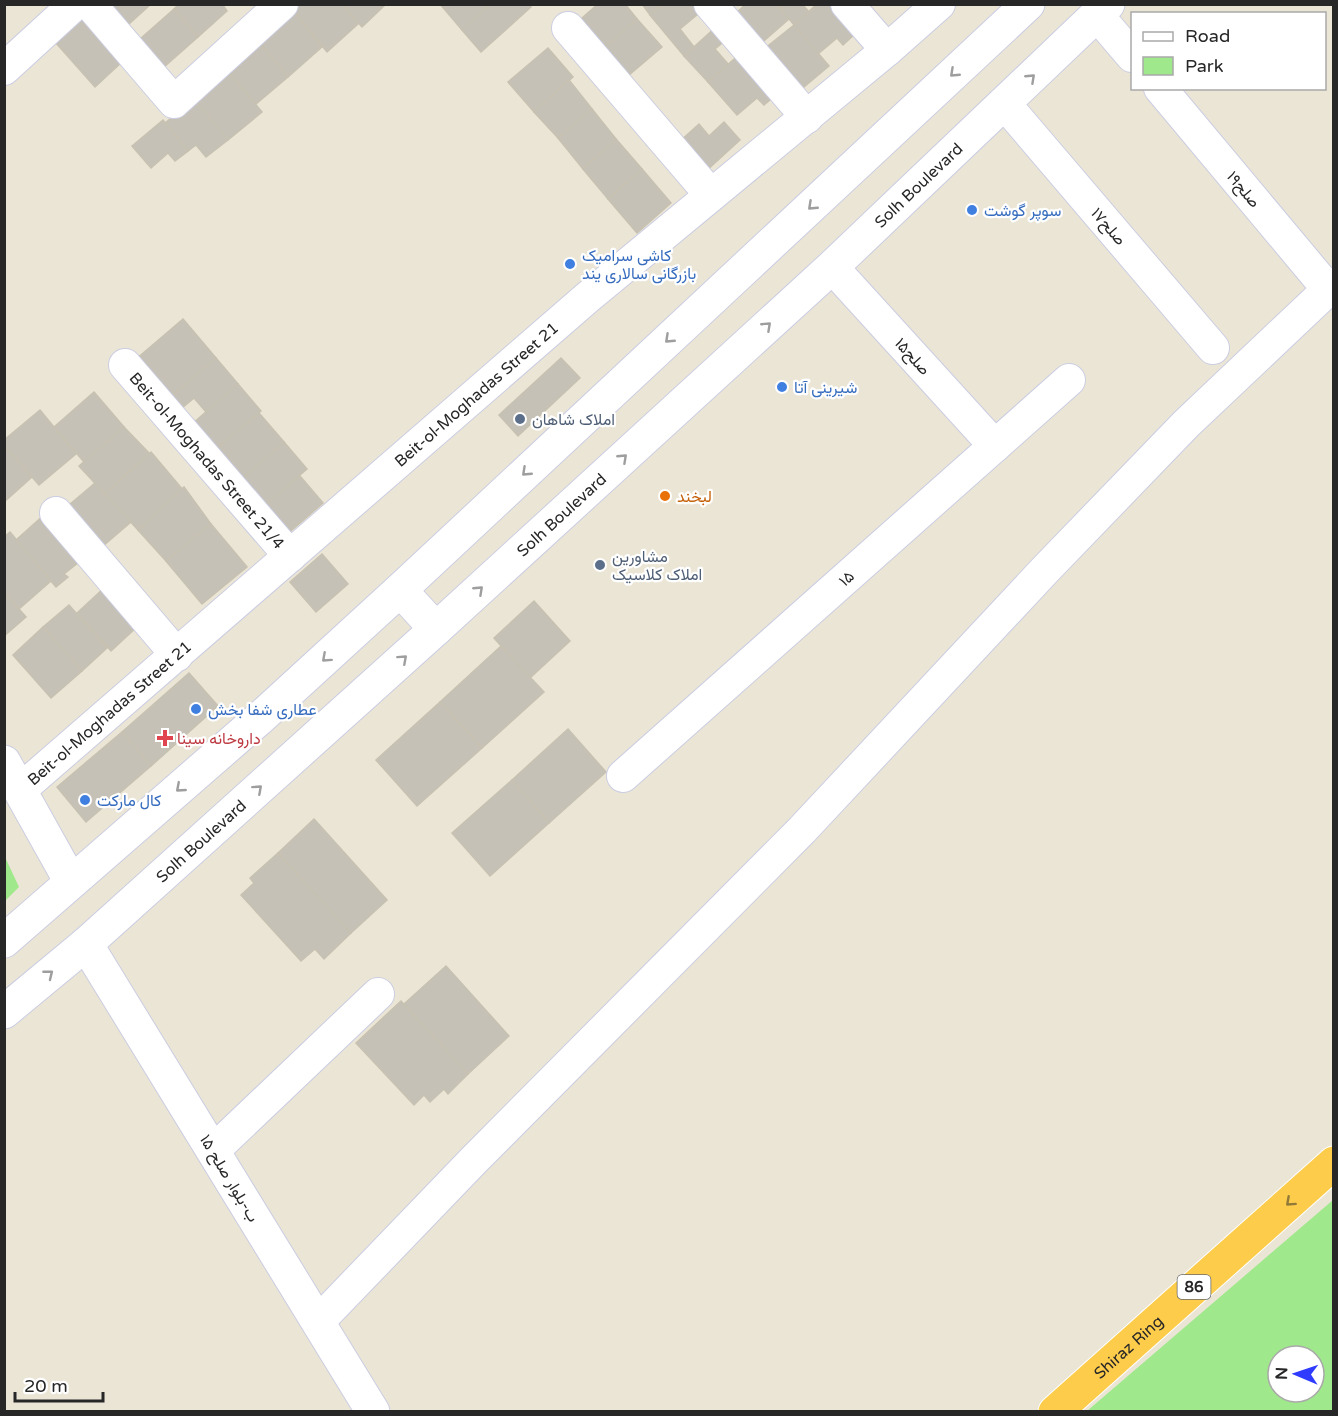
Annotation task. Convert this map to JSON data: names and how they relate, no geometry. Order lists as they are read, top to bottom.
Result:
{
  "streets": {
    "highway": ["86", "Shiraz Ring"],
    "main road": ["Solh Boulevard", "۱۵ ب-بلوار صلح"],
    "street": [
      "صلح۱۹",
      "صلح۱۷",
      "صلح۱۵",
      "Beit-ol-Moghadas Street 21",
      "Beit-ol-Moghadas Street 21/4",
      "۱۵"
    ]
  },
  "crossings": [
    ["Solh Boulevard", "صلح۱۷"],
    ["Solh Boulevard", "صلح۱۵"],
    ["Solh Boulevard", "۱۵ ب-بلوار صلح"],
    ["صلح۱۵", "۱۵"],
    ["Beit-ol-Moghadas Street 21", "Beit-ol-Moghadas Street 21/4"]
  ],
  "one_way": ["Shiraz Ring"],
  "places": {
    "other": [
      "سوپر گوشت",
      "کاشی سرامیک بازرگانی سالاری یند",
      "شیرینی آتا",
      "املاک شاهان",
      "لبخند",
      "مشاورین املاک کلاسیک",
      "عطاری شفا بخش",
      "کال مارکت"
    ],
    "health": ["داروخانه سینا"]
  },
  "legend": ["Road", "Park"],
  "scale_bar": "20 m",
  "north": "left"
}
